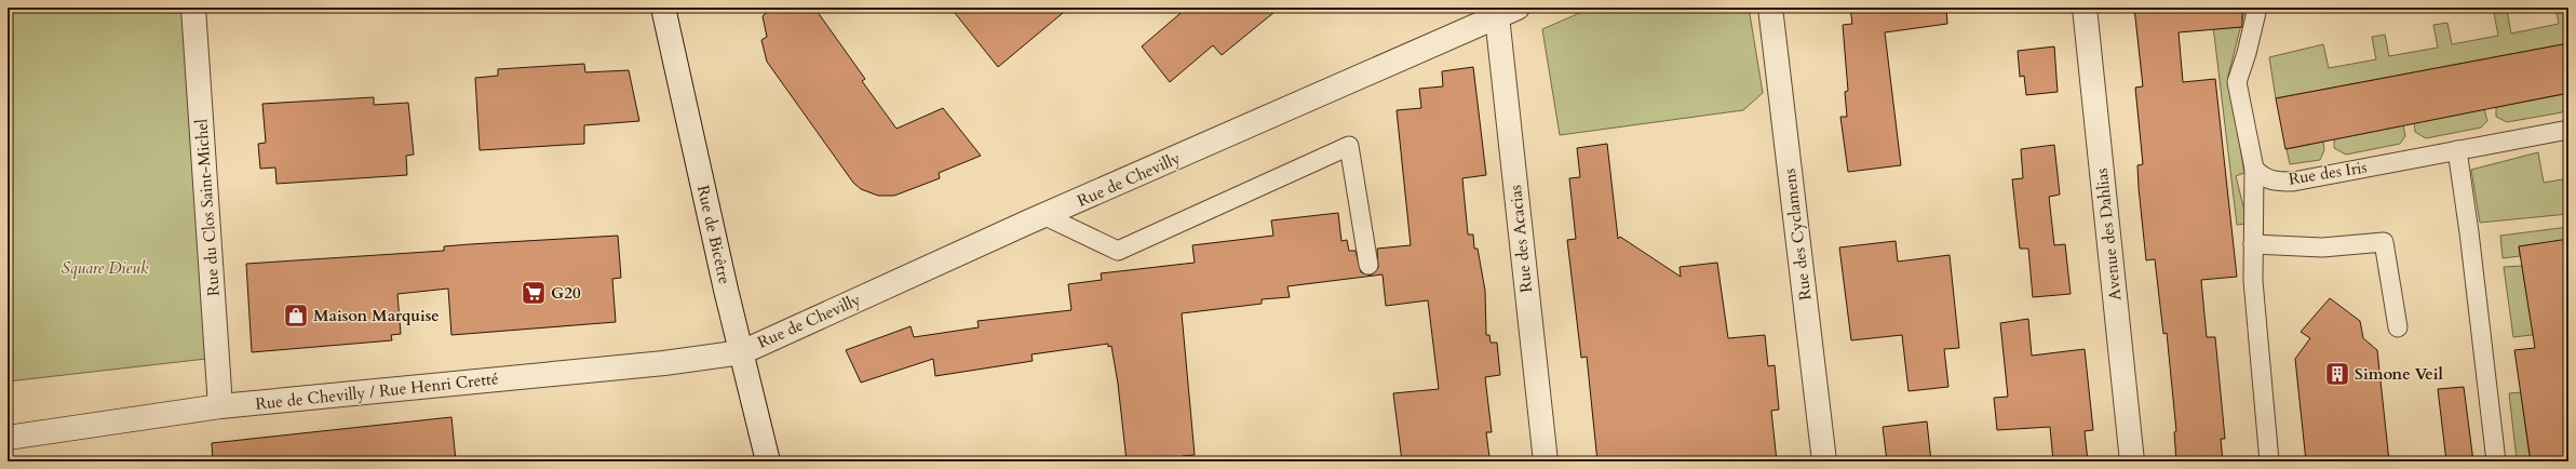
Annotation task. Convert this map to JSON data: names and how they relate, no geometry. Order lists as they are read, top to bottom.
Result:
{
  "streets": {
    "street": [
      "Rue de Chevilly",
      "Rue du Clos Saint-Michel",
      "Rue de Bicêtre",
      "Rue des Cyclamens",
      "Avenue des Dahlias",
      "Rue des Acacias",
      "Rue de Chevilly / Rue Henri Cretté"
    ],
    "lane": ["Rue des Iris"]
  },
  "crossings": [
    ["Rue de Chevilly", "Rue de Bicêtre"],
    ["Rue de Chevilly", "Rue des Acacias"],
    ["Rue de Chevilly", "Rue de Chevilly / Rue Henri Cretté"],
    ["Rue du Clos Saint-Michel", "Rue de Chevilly / Rue Henri Cretté"],
    ["Rue de Bicêtre", "Rue de Chevilly / Rue Henri Cretté"]
  ],
  "parks": ["Square Dieuk"],
  "places": {
    "supermarket": ["G20"],
    "shop": ["Maison Marquise"],
    "building": ["Simone Veil"]
  }
}
